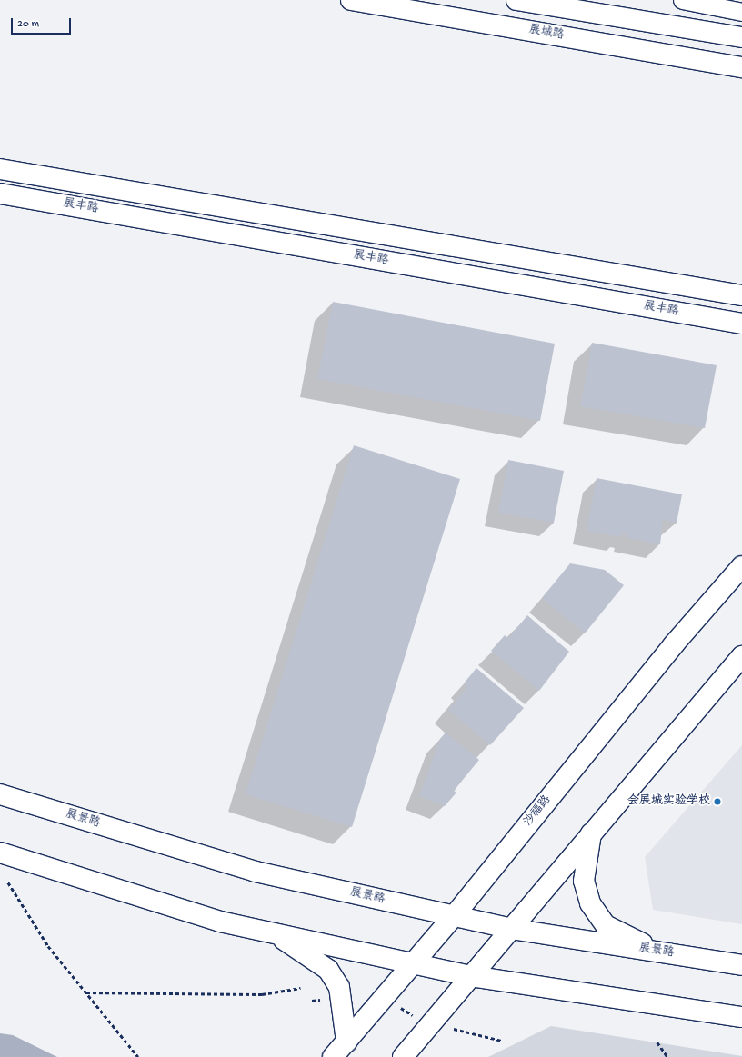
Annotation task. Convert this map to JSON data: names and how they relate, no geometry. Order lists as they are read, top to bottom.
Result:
{
  "streets": {
    "street": [
      "展城路",
      "展丰路",
      "沙福路",
      "展景路"
    ]
  },
  "crossings": [
    ["沙福路", "展景路"]
  ],
  "places": ["会展城实验学校"],
  "scale_bar": "20 m"
}
